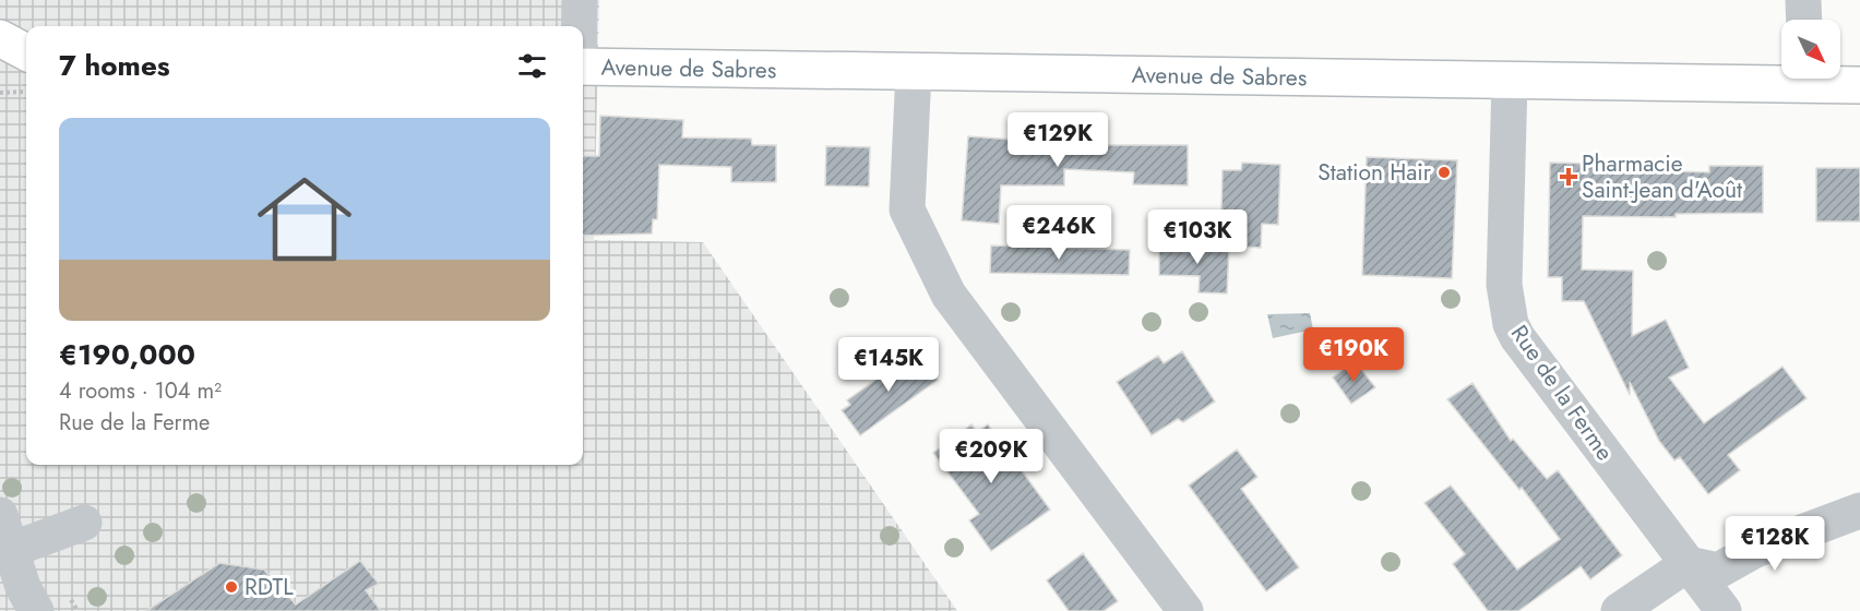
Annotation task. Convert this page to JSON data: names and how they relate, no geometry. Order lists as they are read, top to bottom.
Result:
{
  "streets": {
    "main road": ["Avenue de Sabres"],
    "street": ["Rue de la Ferme"]
  },
  "crossings": [
    ["Avenue de Sabres", "Rue de la Ferme"]
  ],
  "places": {
    "other": ["Station Hair", "RDTL"],
    "health": ["Pharmacie Saint-Jean d'Août"]
  },
  "north": "bottom right",
  "page": {
    "heading": "7 homes",
    "list": [
      {
        "name": "€190,000",
        "note": "4 rooms · 104 m² · Rue de la Ferme"
      }
    ],
    "price": [
      "€129K",
      "€246K",
      "€103K",
      "€190K",
      "€145K",
      "€209K",
      "€128K"
    ]
  }
}
